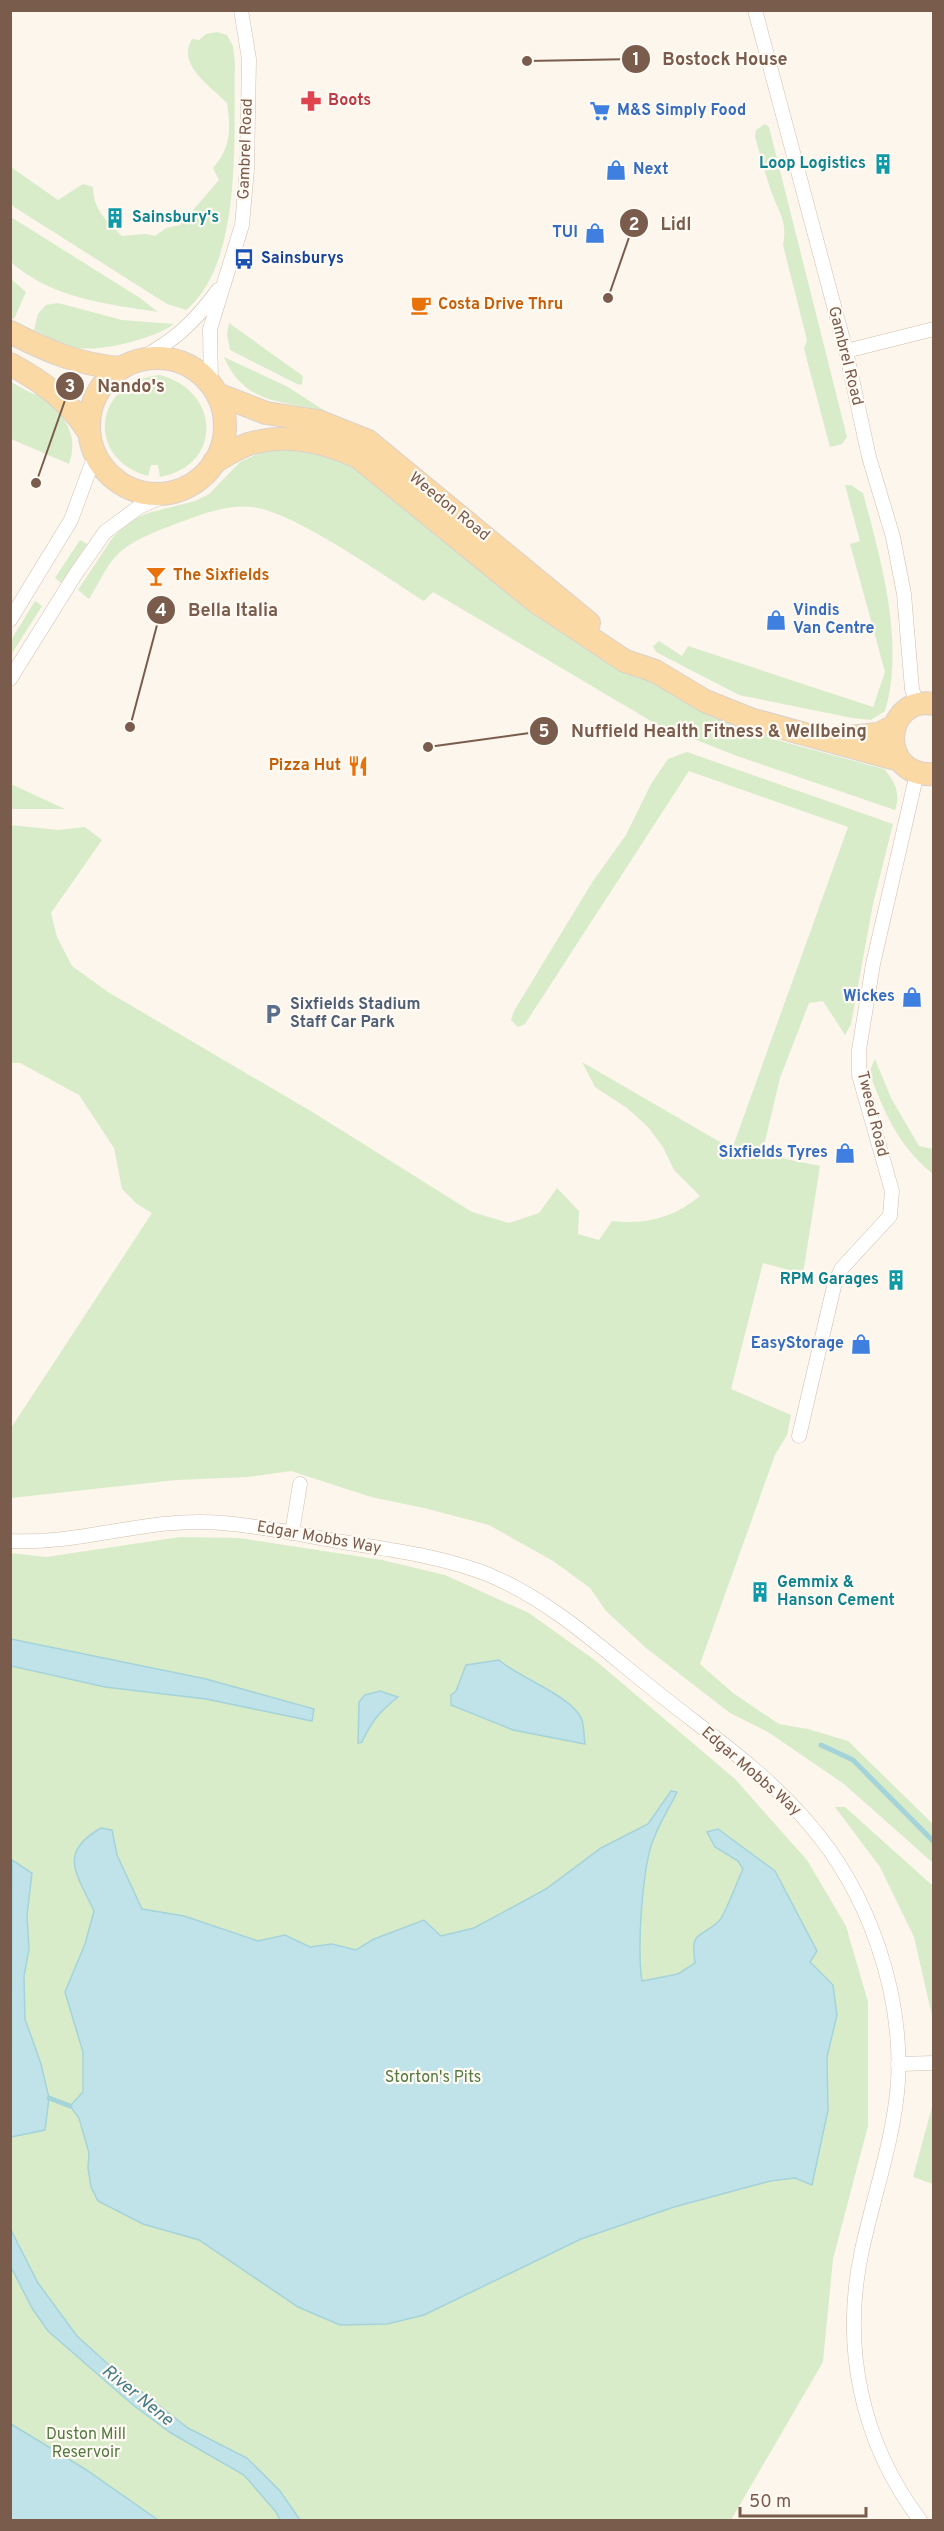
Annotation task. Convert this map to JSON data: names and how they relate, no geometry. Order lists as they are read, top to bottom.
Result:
{
  "streets": {
    "main road": ["Weedon Road"],
    "street": ["Gambrel Road", "Tweed Road", "Edgar Mobbs Way"]
  },
  "crossings": [
    ["Gambrel Road", "Weedon Road"],
    ["Weedon Road", "Tweed Road"]
  ],
  "water": ["River Nene"],
  "parks": ["Storton's Pits", "Duston Mill Reservoir"],
  "places": {
    "other": [
      "Bostock House",
      "Lidl",
      "Nando's",
      "Bella Italia",
      "Nuffield Health Fitness & Wellbeing"
    ],
    "pharmacy": ["Boots"],
    "supermarket": ["M&S Simply Food"],
    "building": [
      "Loop Logistics",
      "Sainsbury's",
      "RPM Garages",
      "Gemmix & Hanson Cement"
    ],
    "shop": [
      "Next",
      "TUI",
      "Vindis Van Centre",
      "Wickes",
      "Sixfields Tyres",
      "EasyStorage"
    ],
    "bus stop": ["Sainsburys"],
    "cafe": ["Costa Drive Thru"],
    "bar": ["The Sixfields"],
    "restaurant": ["Pizza Hut"],
    "parking": ["Sixfields Stadium Staff Car Park"]
  },
  "scale_bar": "50 m"
}
